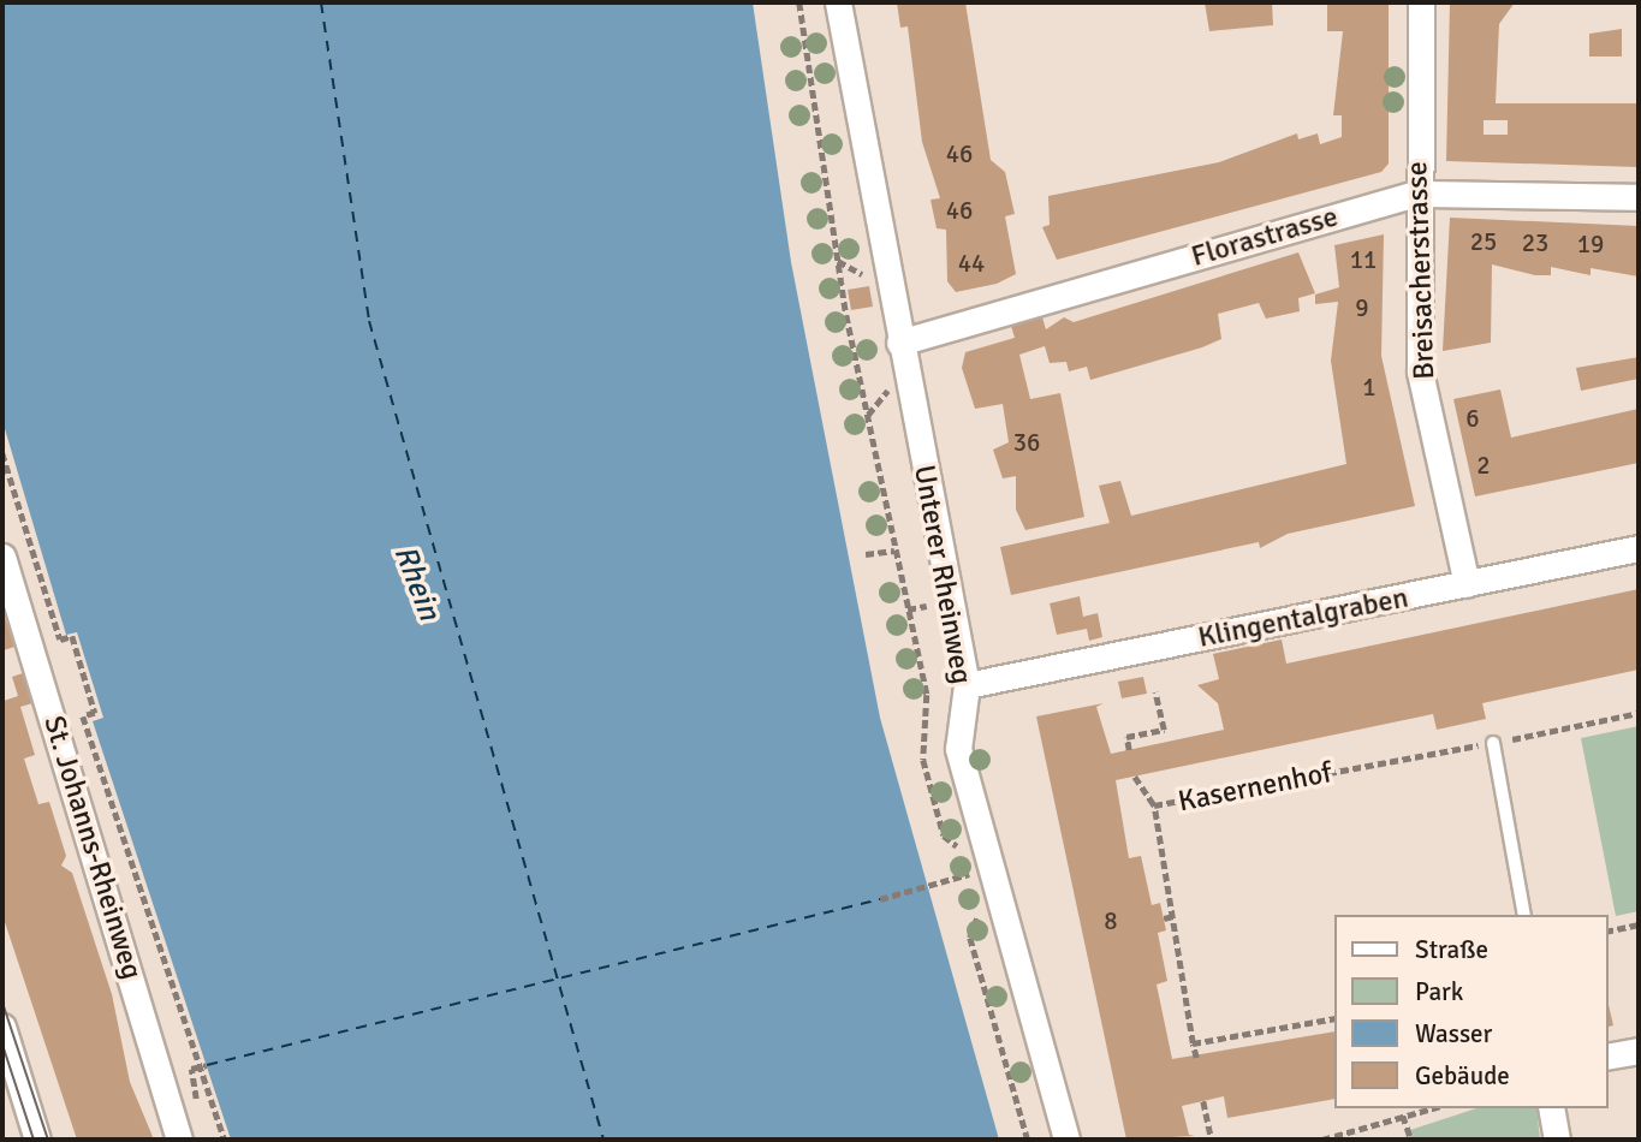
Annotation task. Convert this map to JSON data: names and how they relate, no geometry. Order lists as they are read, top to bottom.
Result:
{
  "streets": {
    "street": [
      "Florastrasse",
      "Breisacherstrasse",
      "Unterer Rheinweg",
      "Klingentalgraben",
      "St. Johanns-Rheinweg"
    ],
    "path": ["Kasernenhof"]
  },
  "crossings": [
    ["Florastrasse", "Breisacherstrasse"],
    ["Florastrasse", "Unterer Rheinweg"],
    ["Breisacherstrasse", "Klingentalgraben"],
    ["Unterer Rheinweg", "Klingentalgraben"]
  ],
  "water": ["Rhein"],
  "house_numbers": [
    "46",
    "46",
    "25",
    "23",
    "19",
    "11",
    "44",
    "9",
    "1",
    "6",
    "36",
    "2",
    "8"
  ],
  "legend": [
    "Straße",
    "Park",
    "Wasser",
    "Gebäude"
  ]
}
